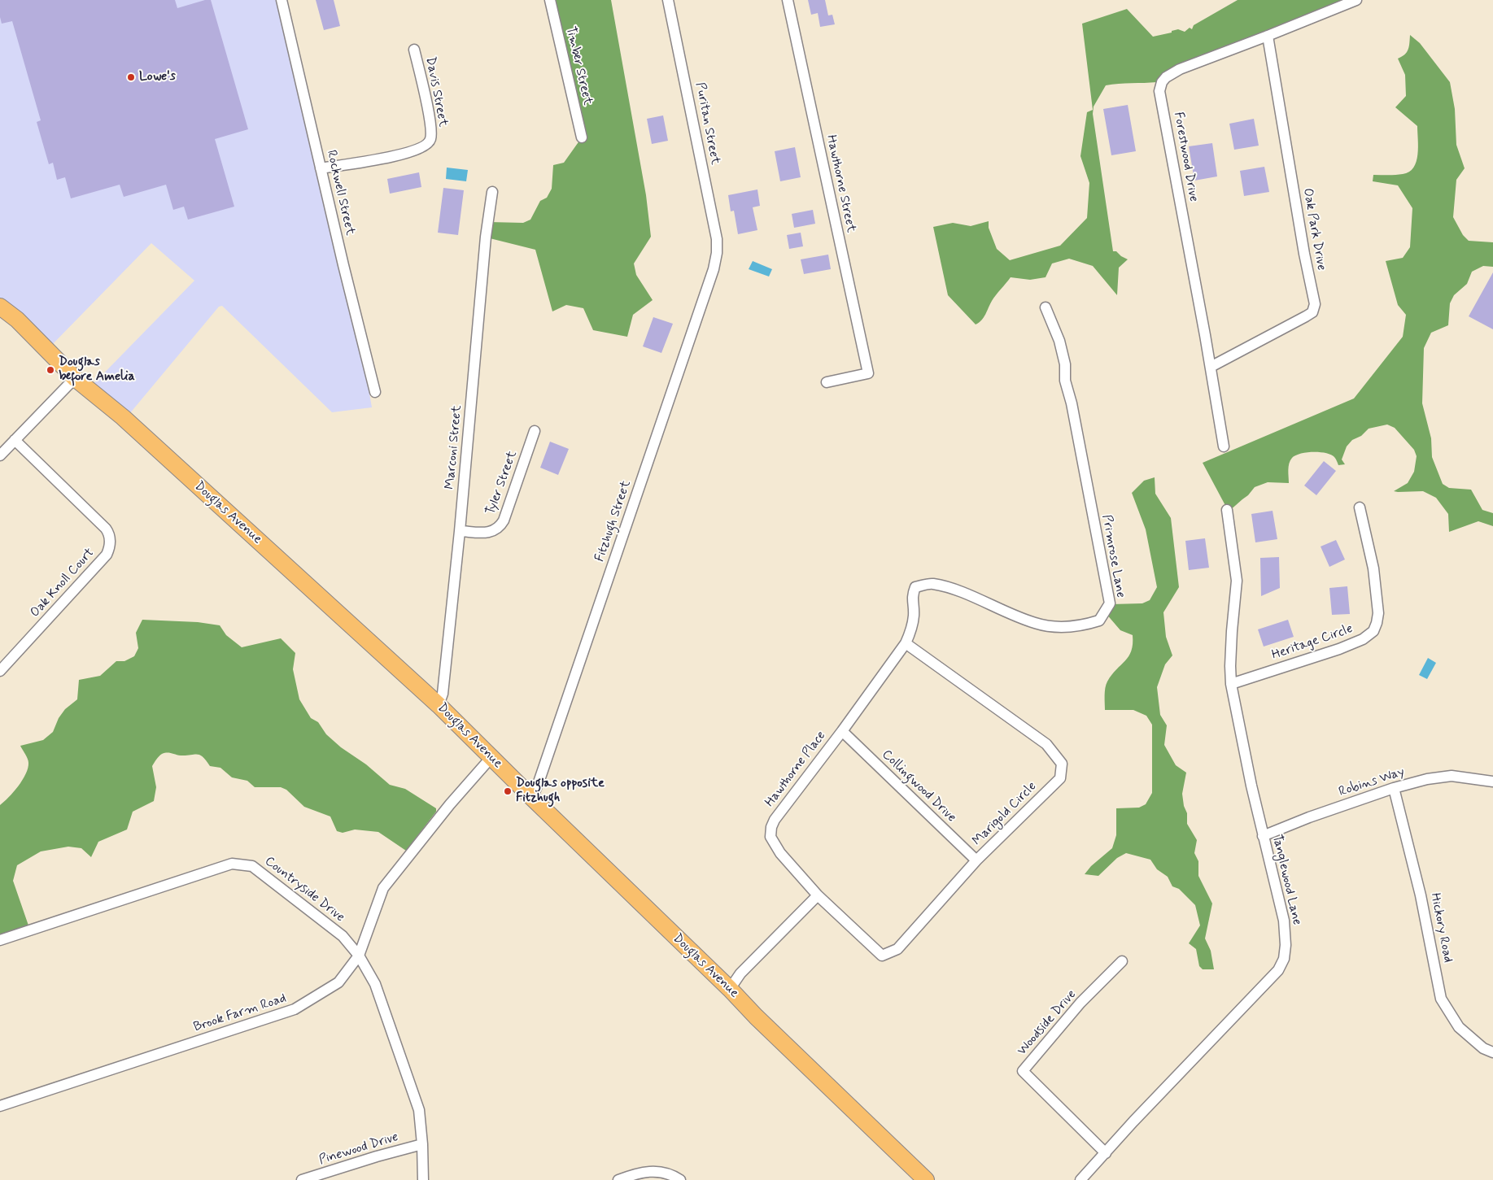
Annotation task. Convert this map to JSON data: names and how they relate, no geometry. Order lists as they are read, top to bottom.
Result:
{
  "streets": {
    "main road": ["Douglas Avenue"],
    "street": [
      "Timber Street",
      "Davis Street",
      "Puritan Street",
      "Forestwood Drive",
      "Hawthorne Street",
      "Rockwell Street",
      "Oak Park Drive",
      "Marconi Street",
      "Tyler Street",
      "Fitzhugh Street",
      "Primrose Lane",
      "Oak Knoll Court",
      "Heritage Circle",
      "Hawthorne Place",
      "Robins Way",
      "Collingwood Drive",
      "Marigold Circle",
      "Tanglewood Lane",
      "Countryside Drive",
      "Hickory Road",
      "Brook Farm Road",
      "Woodside Drive",
      "Pinewood Drive"
    ]
  },
  "crossings": [
    ["Davis Street", "Rockwell Street"],
    ["Puritan Street", "Fitzhugh Street"],
    ["Forestwood Drive", "Oak Park Drive"],
    ["Marconi Street", "Tyler Street"],
    ["Marconi Street", "Douglas Avenue"],
    ["Douglas Avenue", "Fitzhugh Street"],
    ["Douglas Avenue", "Brook Farm Road"],
    ["Primrose Lane", "Hawthorne Place"],
    ["Heritage Circle", "Tanglewood Lane"],
    ["Hawthorne Place", "Collingwood Drive"],
    ["Hawthorne Place", "Marigold Circle"],
    ["Robins Way", "Tanglewood Lane"],
    ["Robins Way", "Hickory Road"],
    ["Collingwood Drive", "Marigold Circle"],
    ["Tanglewood Lane", "Woodside Drive"],
    ["Countryside Drive", "Brook Farm Road"],
    ["Countryside Drive", "Pinewood Drive"]
  ],
  "places": ["Lowe's", "Douglas before Amelia", "Douglas opposite Fitzhugh"]
}
